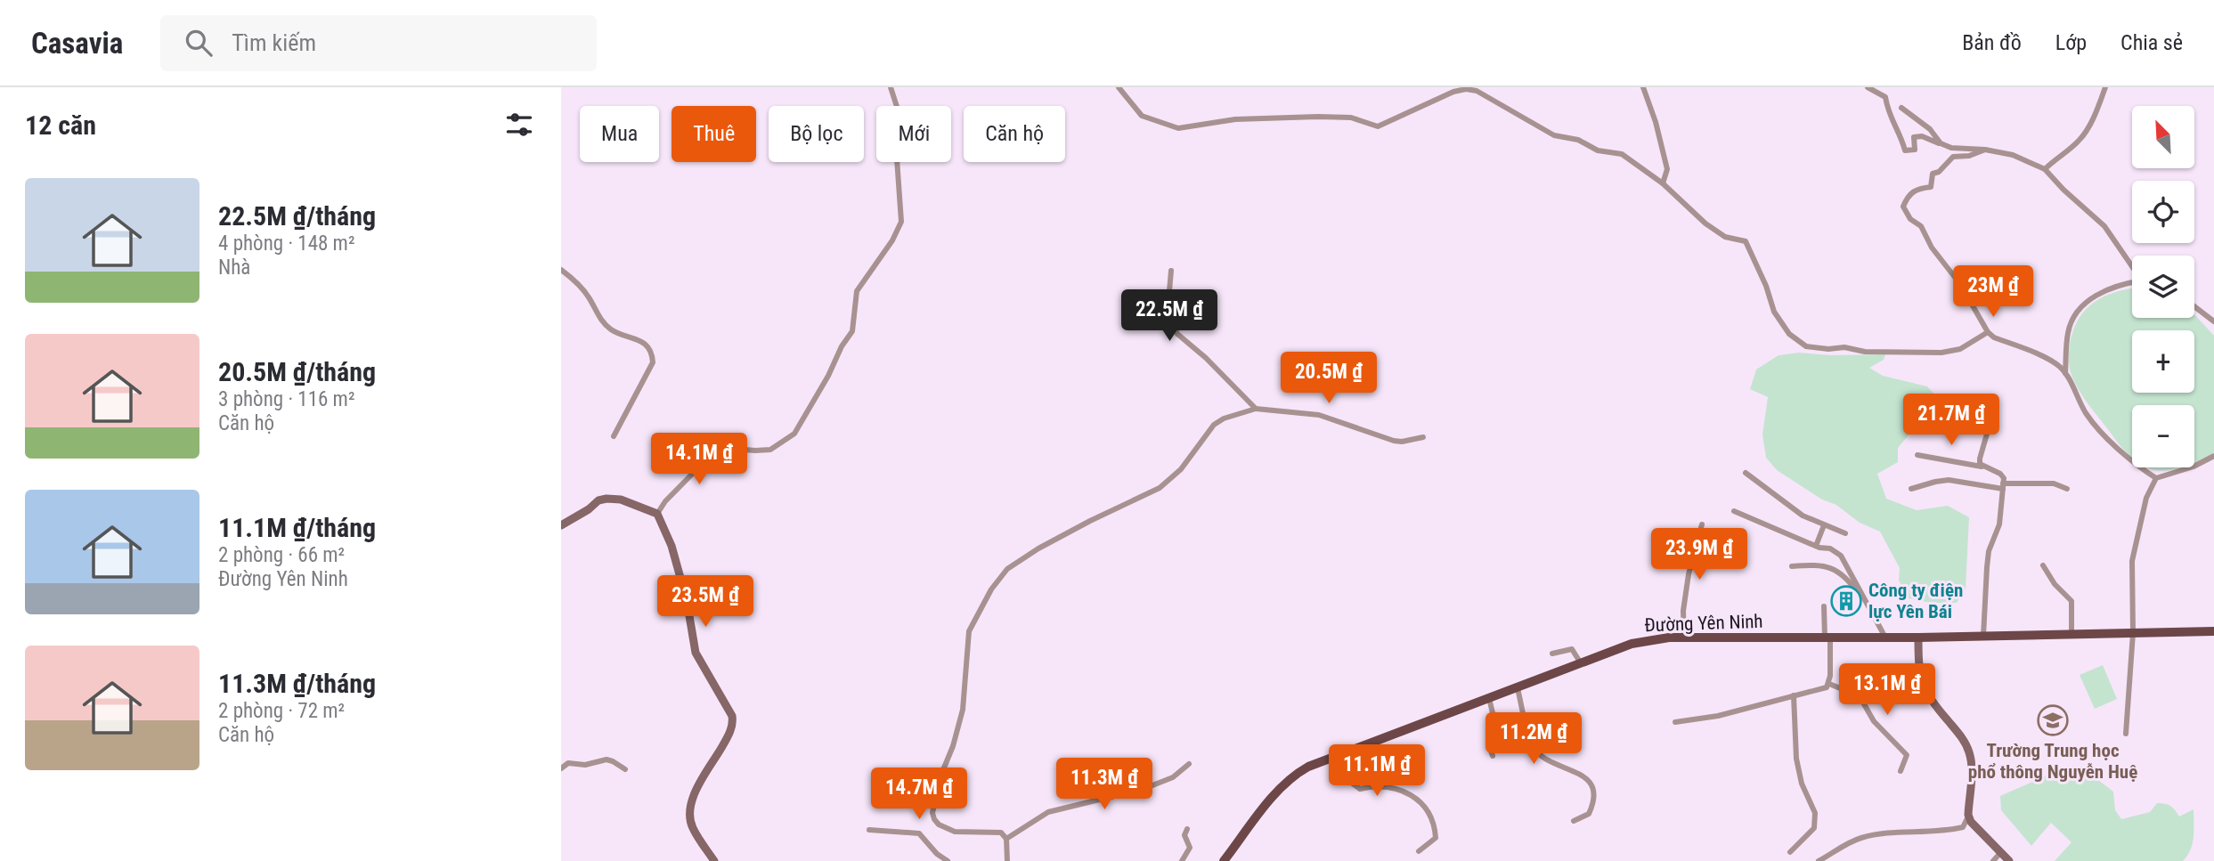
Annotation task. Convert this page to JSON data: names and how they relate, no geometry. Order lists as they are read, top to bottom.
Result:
{
  "streets": {
    "main road": ["Đường Yên Ninh"]
  },
  "places": {
    "building": ["Công ty điện lực Yên Bái"],
    "school or university": ["Trường Trung học phổ thông Nguyễn Huệ"]
  },
  "north": "top left",
  "page": {
    "header": "Casavia",
    "search": "Tìm kiếm",
    "nav": ["Bản đồ", "Lớp", "Chia sẻ"],
    "heading": "12 căn",
    "map_buttons": ["+", "−"],
    "chip": [
      "Mua",
      "Thuê",
      "Bộ lọc",
      "Mới",
      "Căn hộ"
    ],
    "list": [
      {
        "name": "22.5M ₫/tháng",
        "note": "4 phòng · 148 m² · Nhà"
      },
      {
        "name": "20.5M ₫/tháng",
        "note": "3 phòng · 116 m² · Căn hộ"
      },
      {
        "name": "11.1M ₫/tháng",
        "note": "2 phòng · 66 m² · Đường Yên Ninh"
      },
      {
        "name": "11.3M ₫/tháng",
        "note": "2 phòng · 72 m² · Căn hộ"
      }
    ],
    "price": [
      "23M ₫",
      "22.5M ₫",
      "20.5M ₫",
      "21.7M ₫",
      "14.1M ₫",
      "23.9M ₫",
      "23.5M ₫",
      "13.1M ₫",
      "11.2M ₫",
      "11.1M ₫",
      "11.3M ₫",
      "14.7M ₫"
    ]
  }
}
